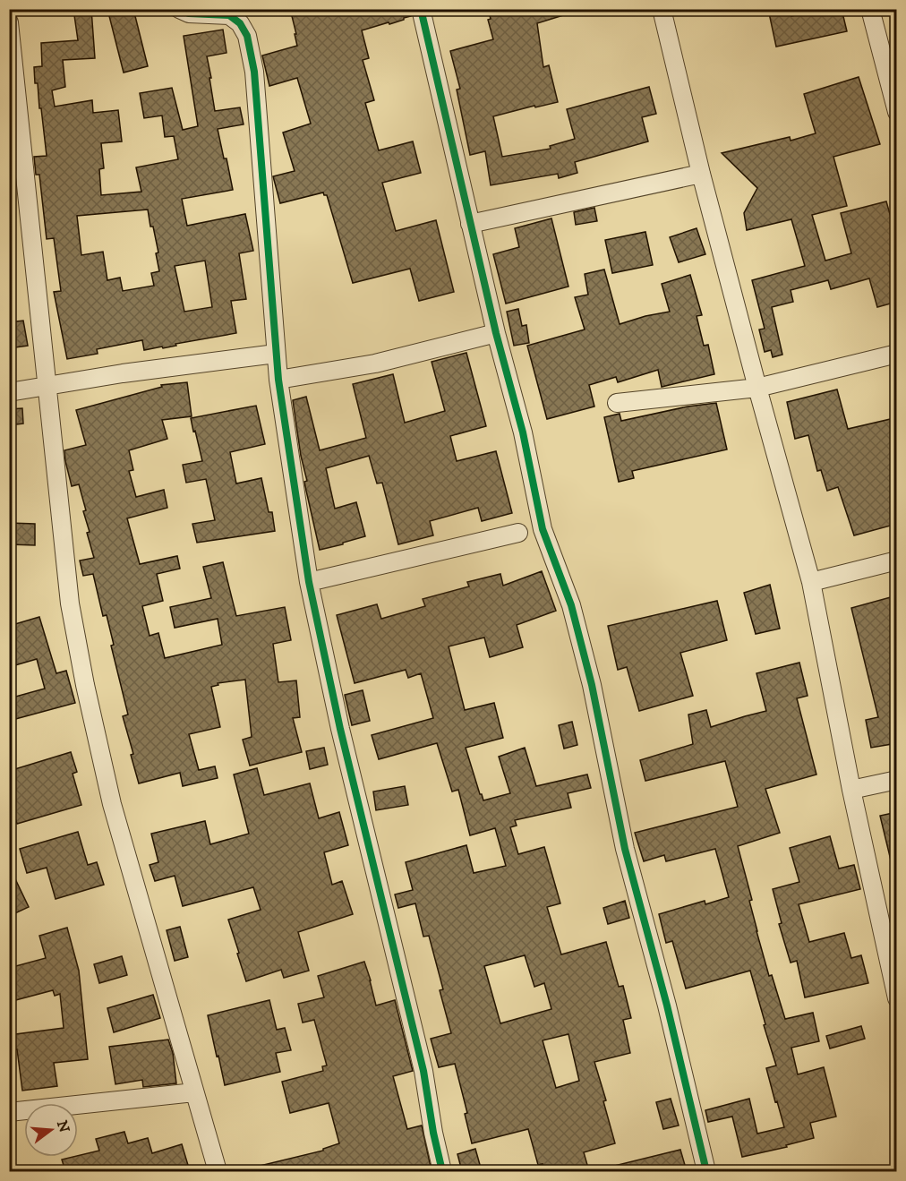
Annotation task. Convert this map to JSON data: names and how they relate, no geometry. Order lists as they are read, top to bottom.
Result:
{
  "north": "right"
}
